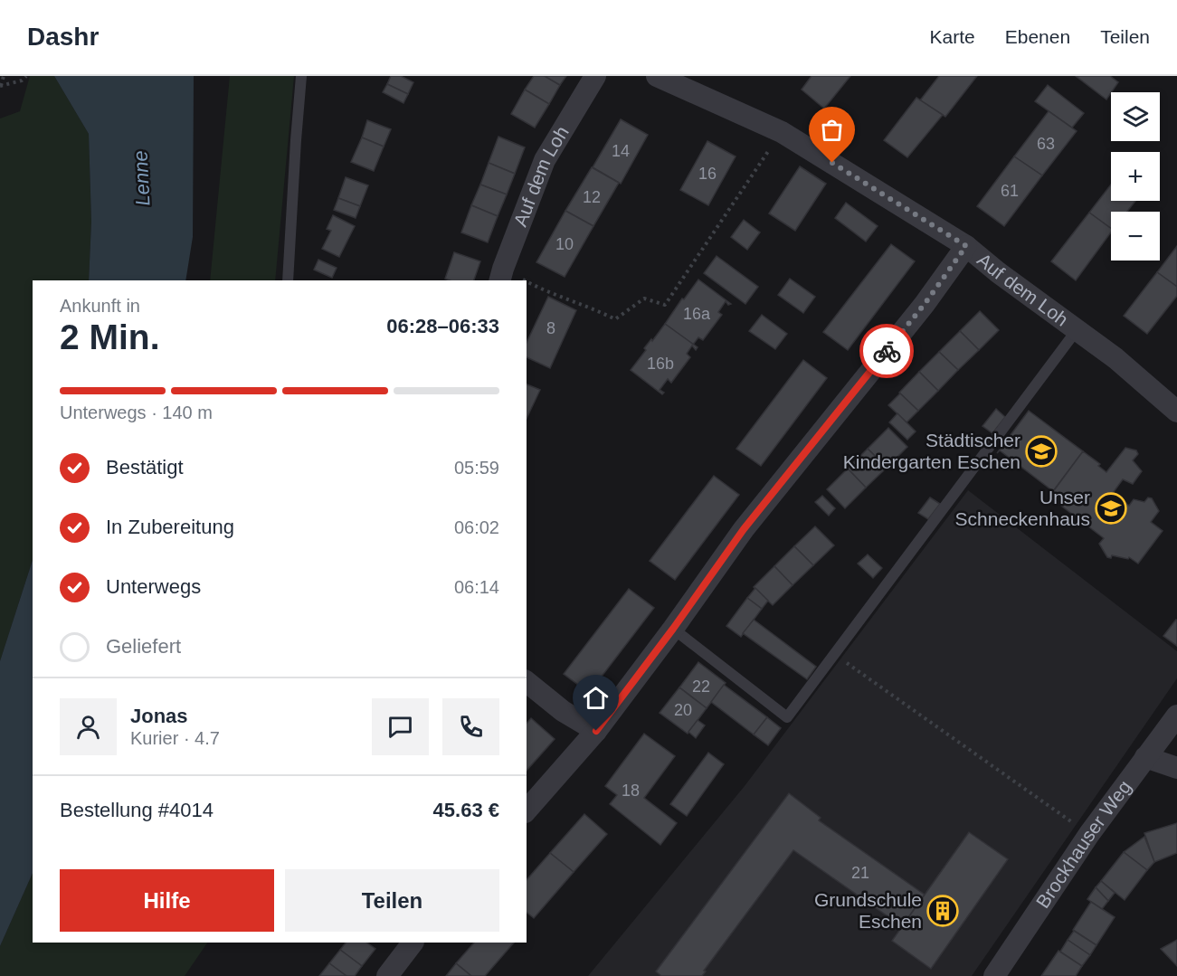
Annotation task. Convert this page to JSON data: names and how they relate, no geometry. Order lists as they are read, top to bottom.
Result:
{
  "streets": {
    "street": ["Auf dem Loh", "Brockhauser Weg"]
  },
  "water": ["Lenne"],
  "places": {
    "school or university": ["Städtischer Kindergarten Eschen", "Unser Schneckenhaus"],
    "building": ["Grundschule Eschen"]
  },
  "house_numbers": [
    "63",
    "14",
    "16",
    "61",
    "12",
    "10",
    "16a",
    "8",
    "16b",
    "22",
    "20",
    "18",
    "21"
  ],
  "page": {
    "header": "Dashr",
    "nav": ["Karte", "Ebenen", "Teilen"],
    "map_buttons": ["+", "−"],
    "heading": ["2 Min.", "Ankunft in", "06:28–06:33"],
    "panel": [
      "Jonas",
      "Kurier · 4.7",
      "Bestellung #4014",
      "45.63 €"
    ],
    "bar": "Unterwegs · 140 m",
    "list": [
      ["Bestätigt", "05:59"],
      ["In Zubereitung", "06:02"],
      ["Unterwegs", "06:14"],
      "Geliefert"
    ],
    "buttons": ["Hilfe", "Teilen"]
  }
}
